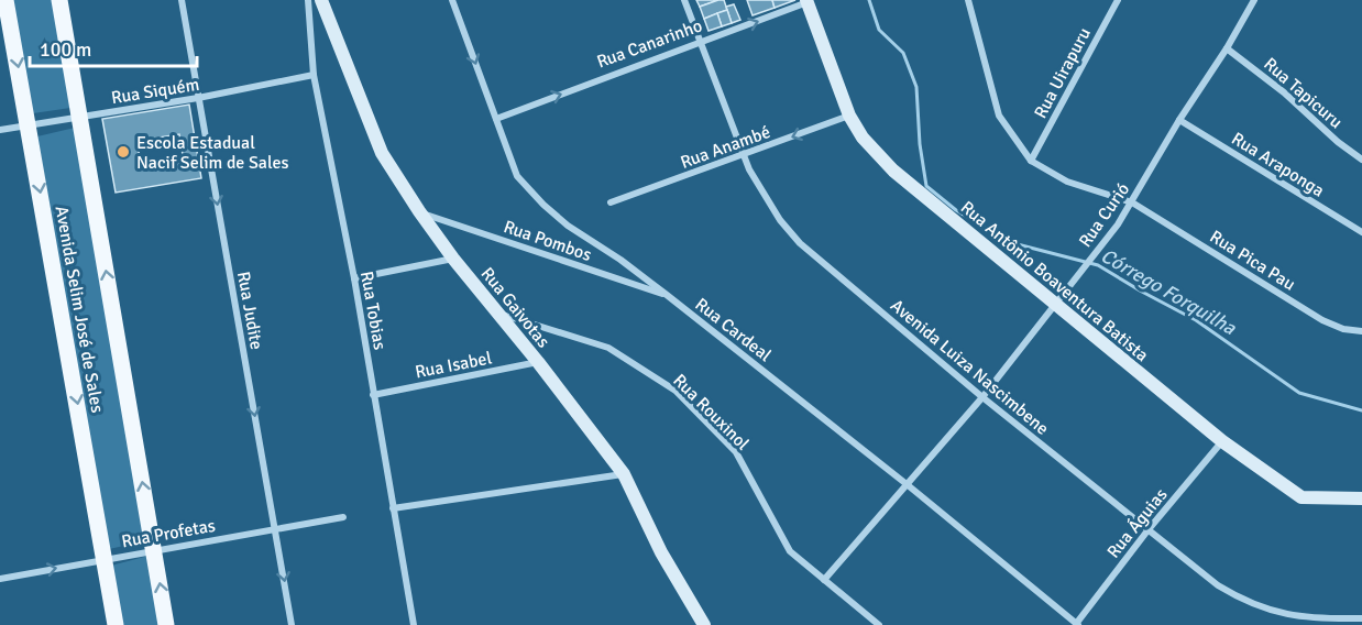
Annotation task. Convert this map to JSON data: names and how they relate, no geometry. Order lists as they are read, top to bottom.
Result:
{
  "streets": {
    "main road": ["Avenida Selim José de Sales"],
    "street": [
      "Rua Canarinho",
      "Rua Uirapuru",
      "Rua Siquém",
      "Rua Tapicuru",
      "Rua Anambé",
      "Rua Araponga",
      "Rua Curió",
      "Rua Pombos",
      "Rua Pica Pau",
      "Rua Antônio Boaventura Batista",
      "Rua Gaivotas",
      "Rua Judite",
      "Rua Tobias",
      "Rua Cardeal",
      "Rua Isabel",
      "Avenida Luiza Nascimbene",
      "Rua Rouxinol",
      "Rua Águias",
      "Rua Profetas"
    ]
  },
  "crossings": [
    ["Rua Canarinho", "Rua Antônio Boaventura Batista"],
    ["Rua Canarinho", "Rua Cardeal"],
    ["Rua Canarinho", "Avenida Luiza Nascimbene"],
    ["Rua Uirapuru", "Rua Pica Pau"],
    ["Rua Siquém", "Avenida Selim José de Sales"],
    ["Rua Siquém", "Rua Judite"],
    ["Rua Siquém", "Rua Tobias"],
    ["Rua Tapicuru", "Rua Curió"],
    ["Rua Anambé", "Rua Antônio Boaventura Batista"],
    ["Rua Anambé", "Avenida Luiza Nascimbene"],
    ["Rua Araponga", "Rua Curió"],
    ["Rua Curió", "Rua Pica Pau"],
    ["Rua Curió", "Rua Antônio Boaventura Batista"],
    ["Rua Curió", "Rua Cardeal"],
    ["Rua Curió", "Avenida Luiza Nascimbene"],
    ["Rua Curió", "Rua Rouxinol"],
    ["Rua Pombos", "Rua Gaivotas"],
    ["Rua Pombos", "Rua Cardeal"],
    ["Rua Antônio Boaventura Batista", "Rua Águias"],
    ["Rua Gaivotas", "Rua Isabel"],
    ["Rua Gaivotas", "Rua Rouxinol"],
    ["Avenida Selim José de Sales", "Rua Profetas"],
    ["Rua Judite", "Rua Profetas"],
    ["Rua Tobias", "Rua Isabel"],
    ["Rua Cardeal", "Rua Águias"],
    ["Avenida Luiza Nascimbene", "Rua Águias"]
  ],
  "one_way": ["Rua Canarinho", "Rua Anambé", "Rua Judite"],
  "water": ["Córrego Forquilha"],
  "places": ["Escola Estadual Nacif Selim de Sales"],
  "scale_bar": "100 m"
}
